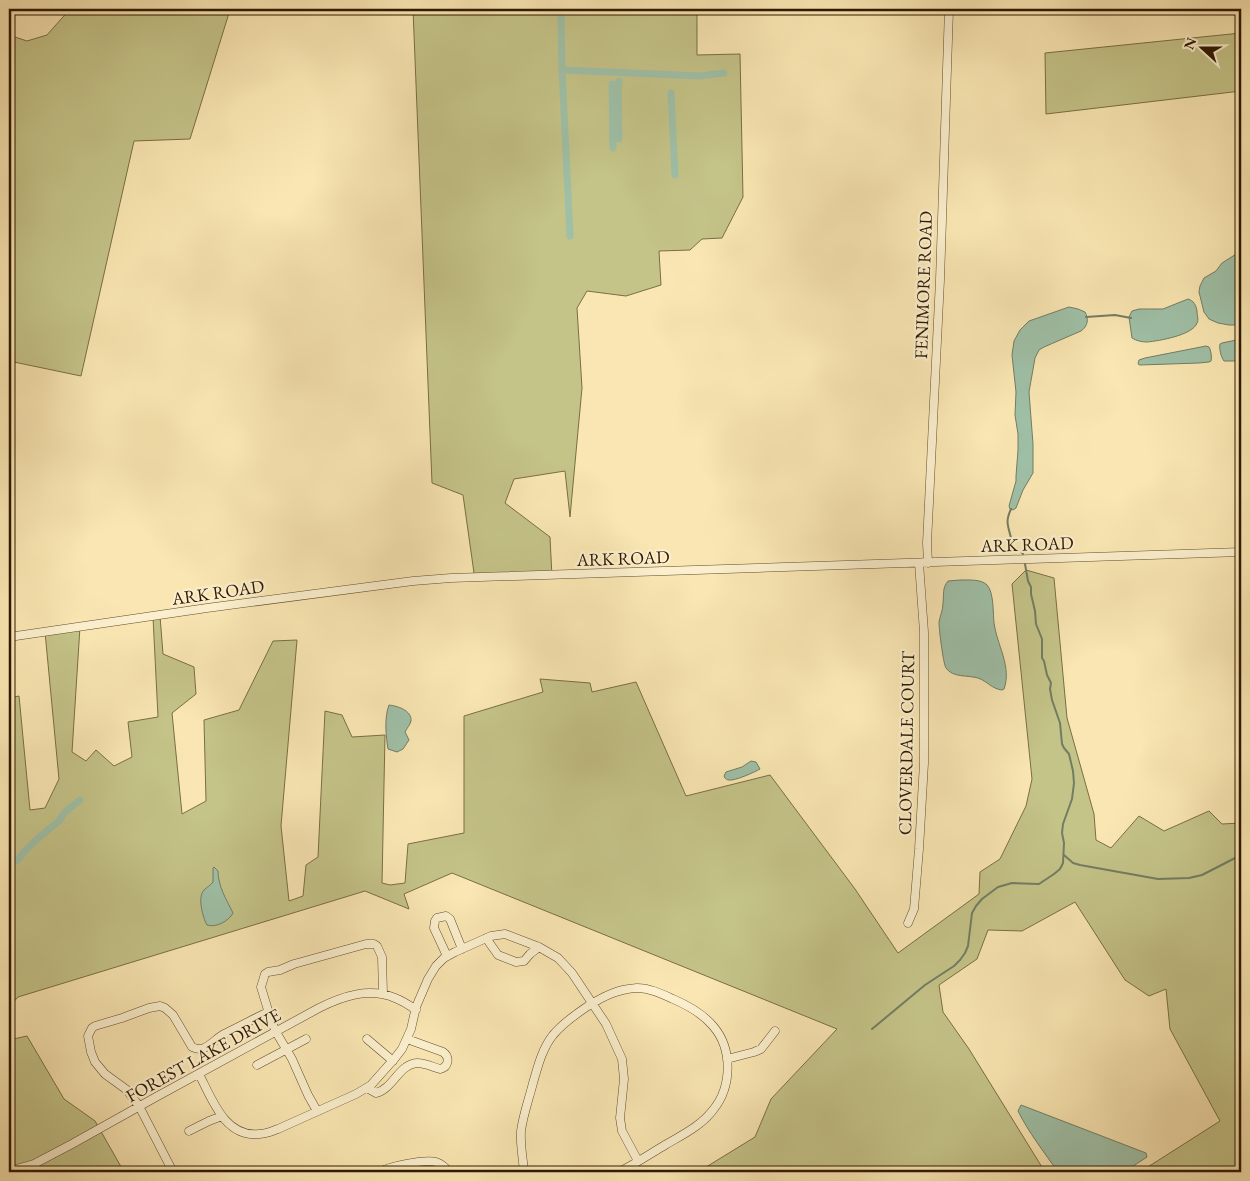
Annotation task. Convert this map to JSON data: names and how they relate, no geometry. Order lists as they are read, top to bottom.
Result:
{
  "streets": {
    "street": [
      "FENIMORE ROAD",
      "ARK ROAD",
      "CLOVERDALE COURT",
      "FOREST LAKE DRIVE"
    ]
  },
  "crossings": [
    ["FENIMORE ROAD", "ARK ROAD"],
    ["ARK ROAD", "CLOVERDALE COURT"]
  ],
  "north": "left"
}
